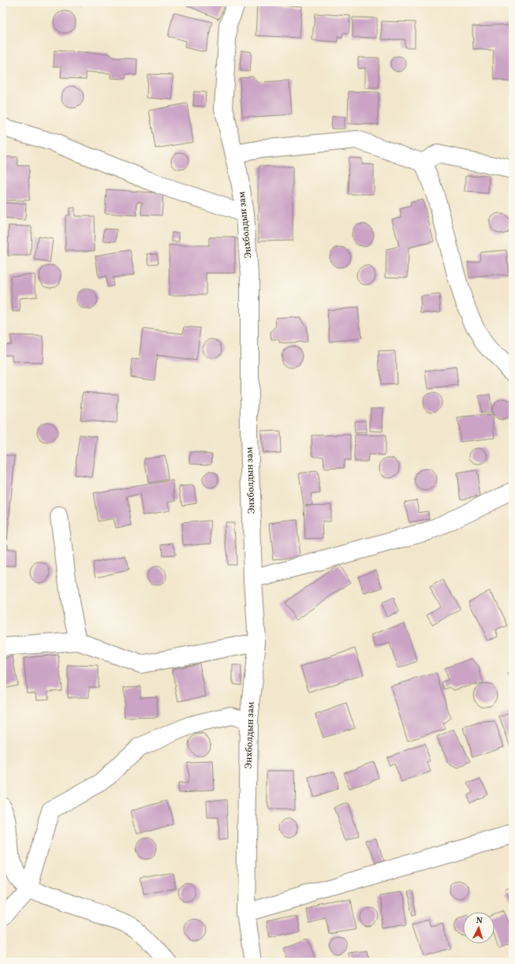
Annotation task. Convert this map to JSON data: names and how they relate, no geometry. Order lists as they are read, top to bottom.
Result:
{
  "streets": {
    "street": ["Энхболдын зам"]
  },
  "north": "top"
}
